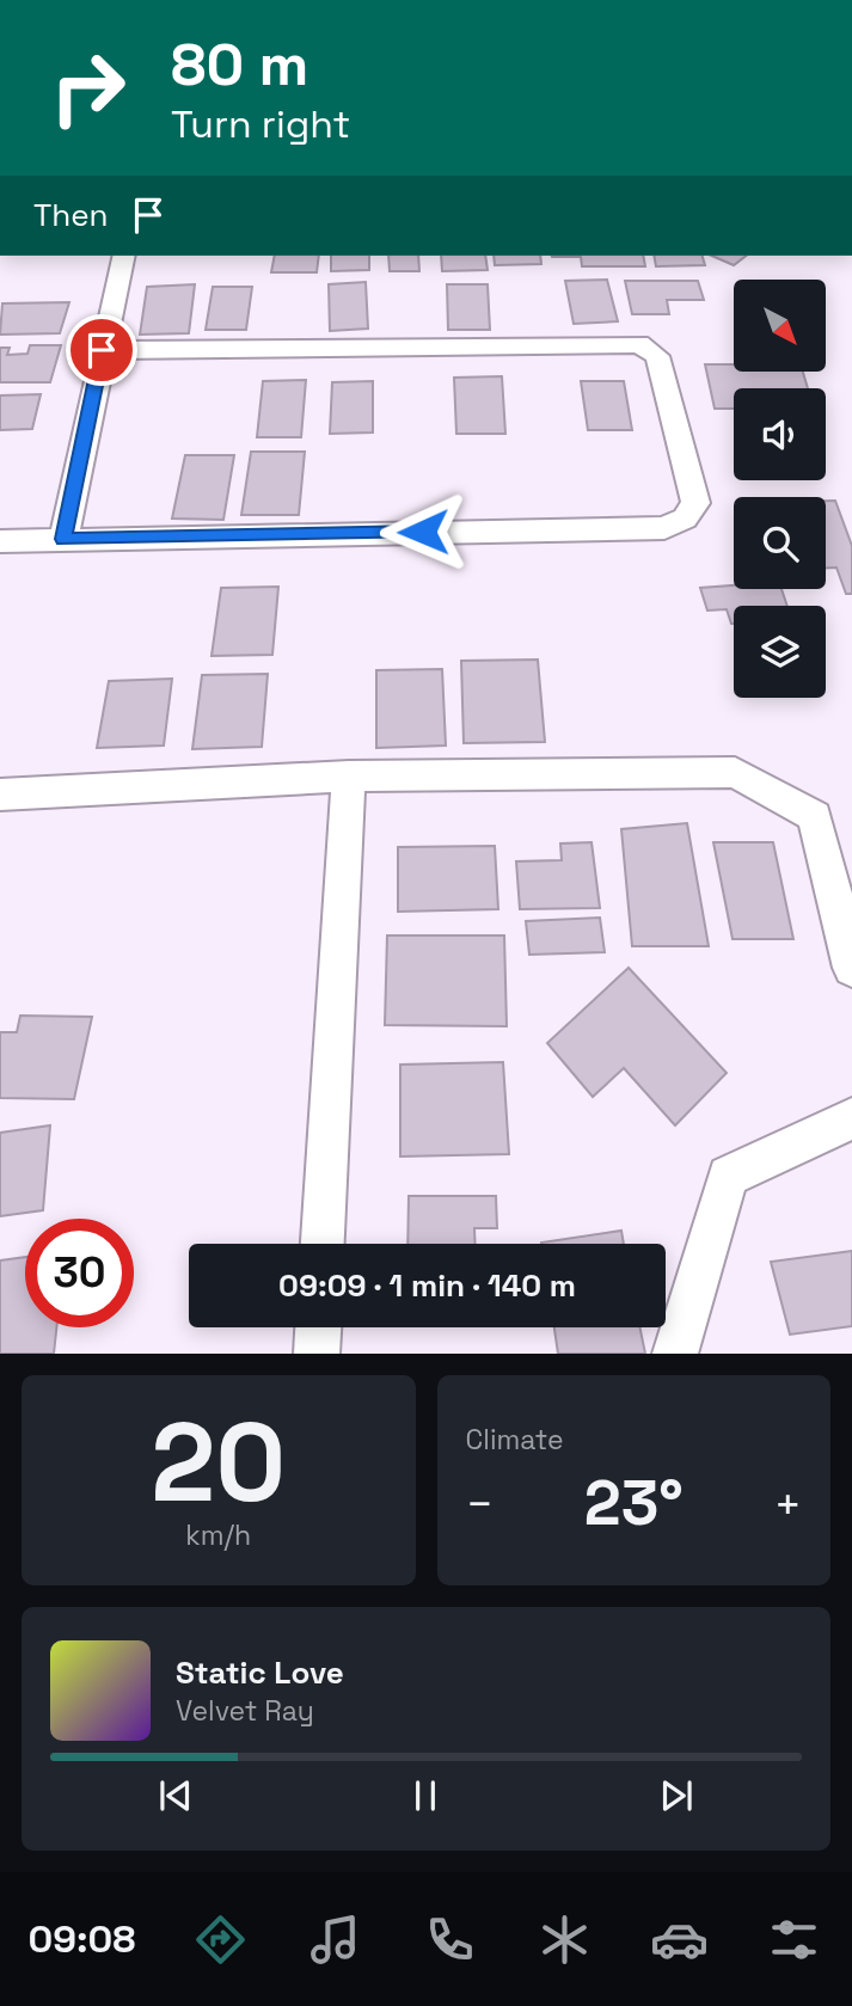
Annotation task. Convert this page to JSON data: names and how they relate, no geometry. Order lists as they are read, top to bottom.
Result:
{
  "north": "bottom right",
  "page": {
    "turn": ["80 m", "Turn right"],
    "then": "Then",
    "limit": "30",
    "trip": "09:09 · 1 min · 140 m",
    "tile": [
      ["20", "km/h"],
      "Climate"
    ],
    "heat": ["−", "23°", "+"],
    "song": ["Static Love", "Velvet Ray"],
    "tabs": "09:08"
  }
}
